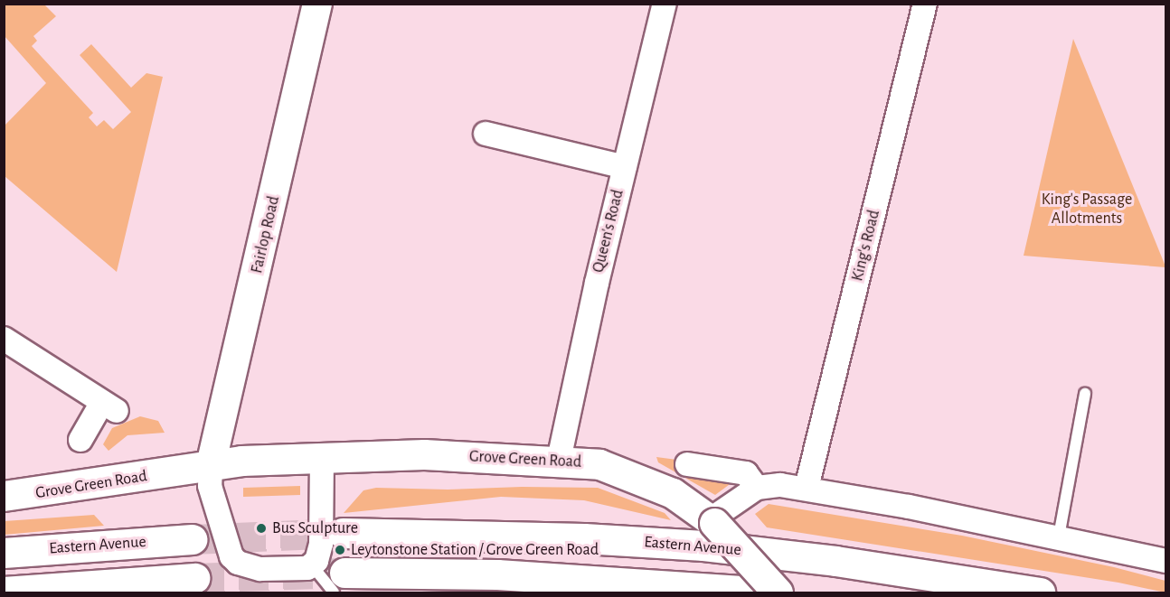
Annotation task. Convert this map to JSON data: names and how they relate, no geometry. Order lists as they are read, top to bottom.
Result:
{
  "streets": {
    "main road": ["Grove Green Road", "Eastern Avenue"],
    "street": ["Queen's Road", "Fairlop Road", "King's Road"]
  },
  "crossings": [
    ["Queen's Road", "Grove Green Road"],
    ["Fairlop Road", "Grove Green Road"]
  ],
  "parks": ["King's Passage Allotments"],
  "places": ["Bus Sculpture", "Leytonstone Station / Grove Green Road"]
}
